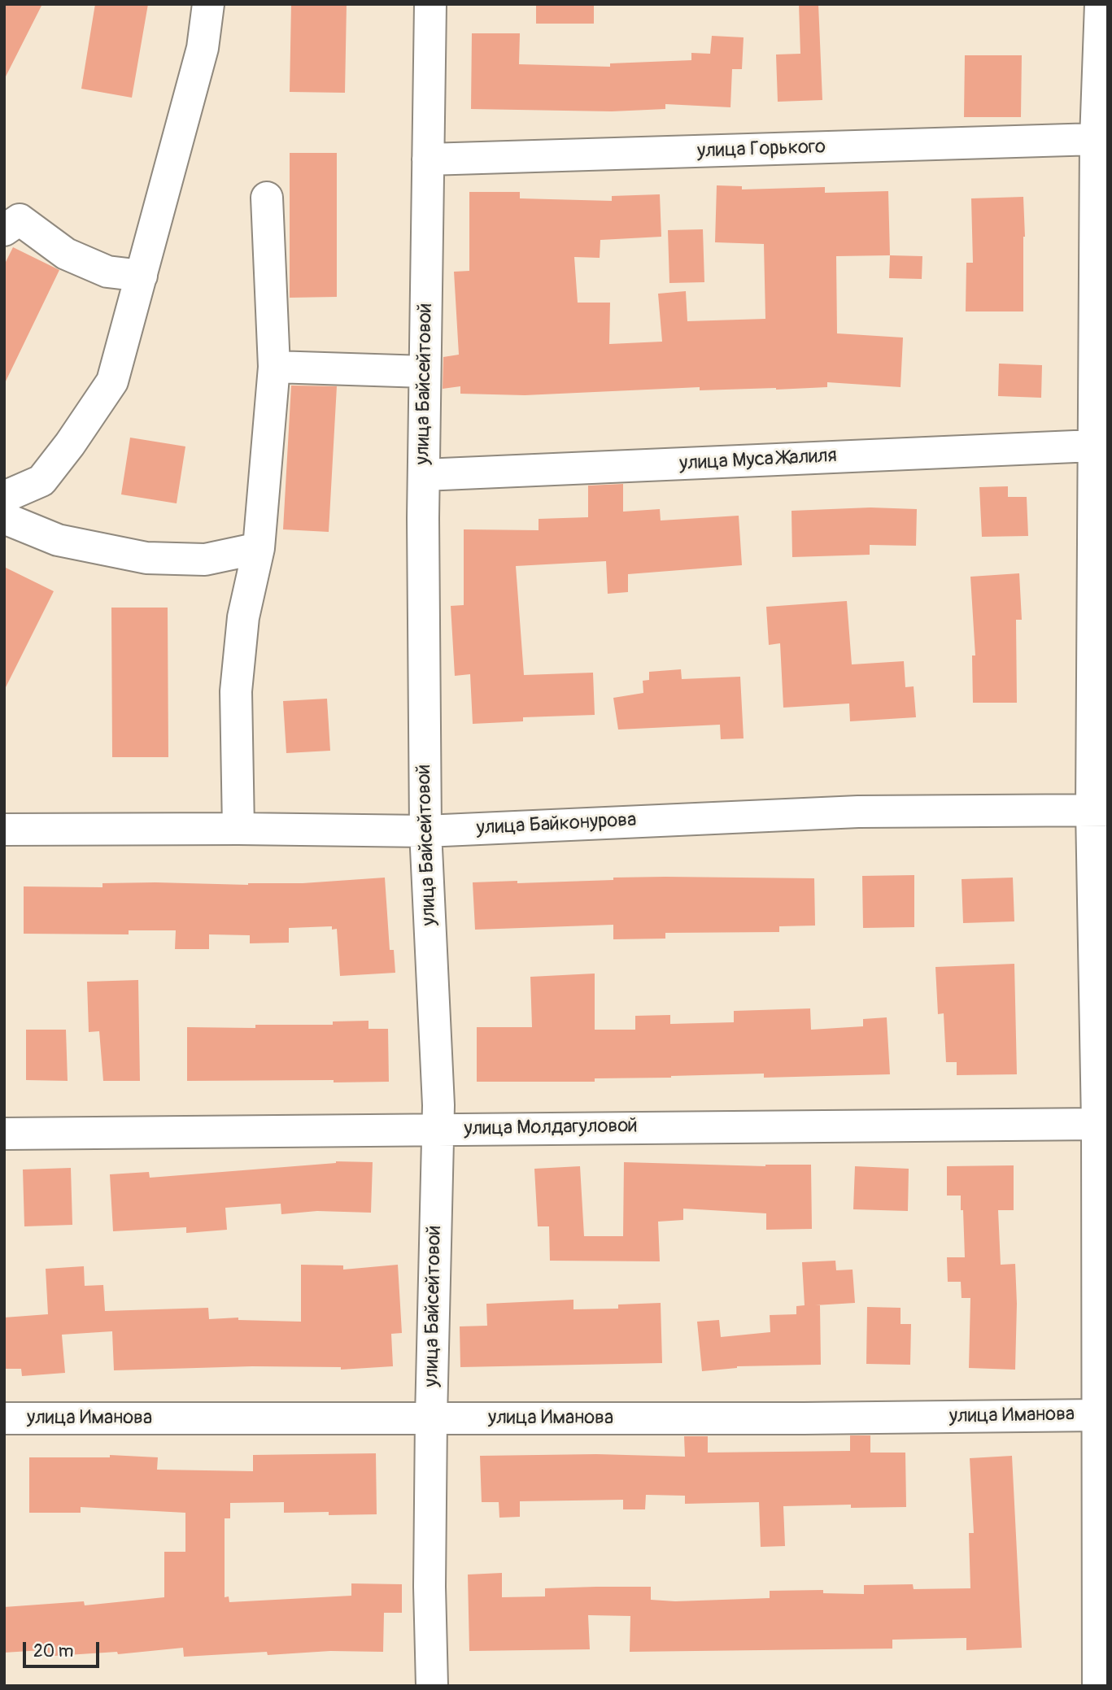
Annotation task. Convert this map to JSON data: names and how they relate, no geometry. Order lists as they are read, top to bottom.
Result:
{
  "streets": {
    "street": [
      "улица Горького",
      "улица Байсейтовой",
      "улица Муса Жалиля",
      "улица Байконурова",
      "улица Молдагуловой",
      "улица Иманова"
    ]
  },
  "crossings": [
    ["улица Горького", "улица Байсейтовой"],
    ["улица Байсейтовой", "улица Муса Жалиля"],
    ["улица Байсейтовой", "улица Байконурова"],
    ["улица Байсейтовой", "улица Молдагуловой"],
    ["улица Байсейтовой", "улица Иманова"]
  ],
  "scale_bar": "20 m"
}
